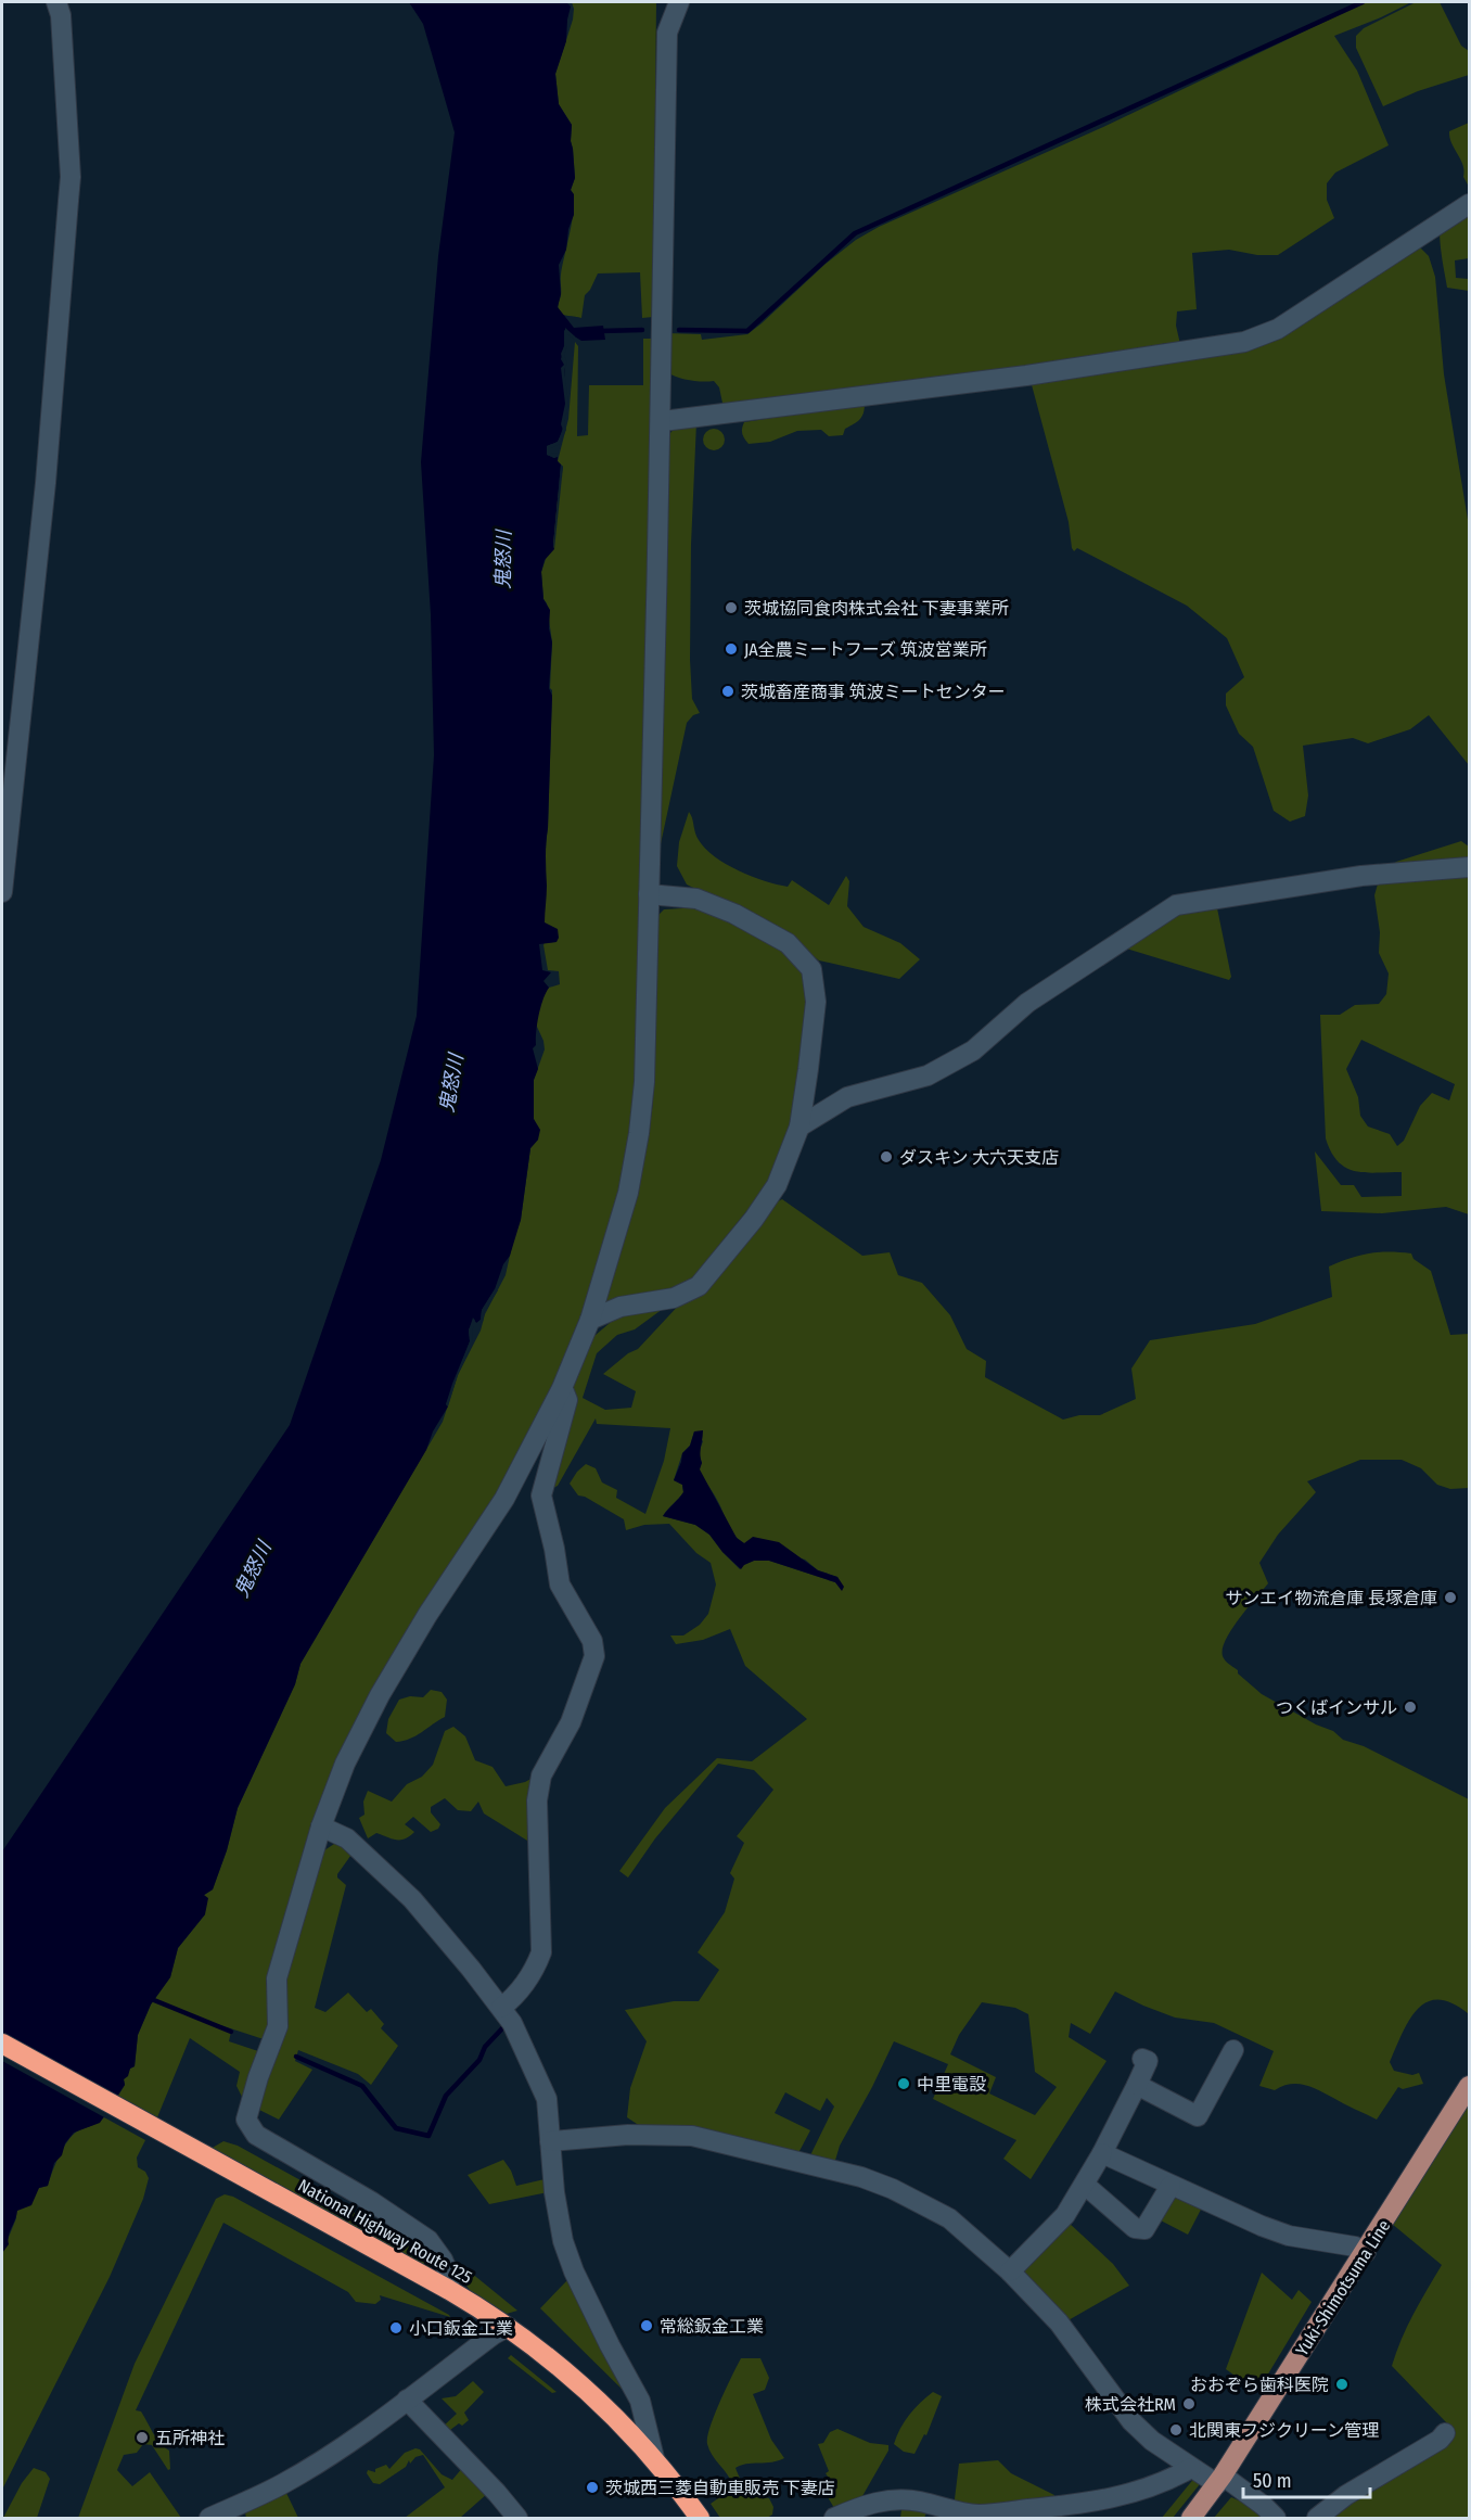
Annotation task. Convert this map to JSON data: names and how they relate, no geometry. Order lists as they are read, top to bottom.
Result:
{
  "streets": {
    "highway": ["National Highway Route 125"],
    "main road": ["Yuki-Shimotsuma Line"]
  },
  "water": ["鬼怒川"],
  "places": [
    "茨城協同食肉株式会社 下妻事業所",
    "JA全農ミートフーズ 筑波営業所",
    "茨城畜産商事 筑波ミートセンター",
    "ダスキン 大六天支店",
    "サンエイ物流倉庫 長塚倉庫",
    "つくばインサル",
    "中里電設",
    "常総鈑金工業",
    "小口鈑金工業",
    "おおぞら歯科医院",
    "株式会社RM",
    "北関東フジクリーン管理",
    "五所神社",
    "茨城西三菱自動車販売 下妻店"
  ],
  "scale_bar": "50 m"
}
